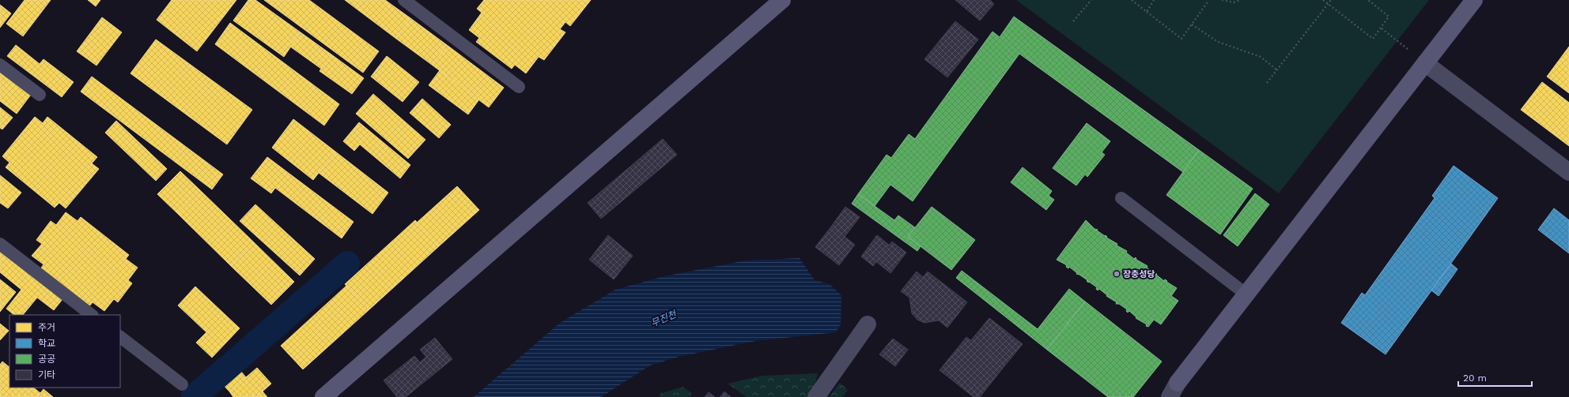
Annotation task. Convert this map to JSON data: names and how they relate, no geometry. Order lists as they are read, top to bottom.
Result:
{
  "water": ["무진천"],
  "places": ["장충성당"],
  "legend": [
    "주거",
    "학교",
    "공공",
    "기타"
  ],
  "scale_bar": "20 m"
}
